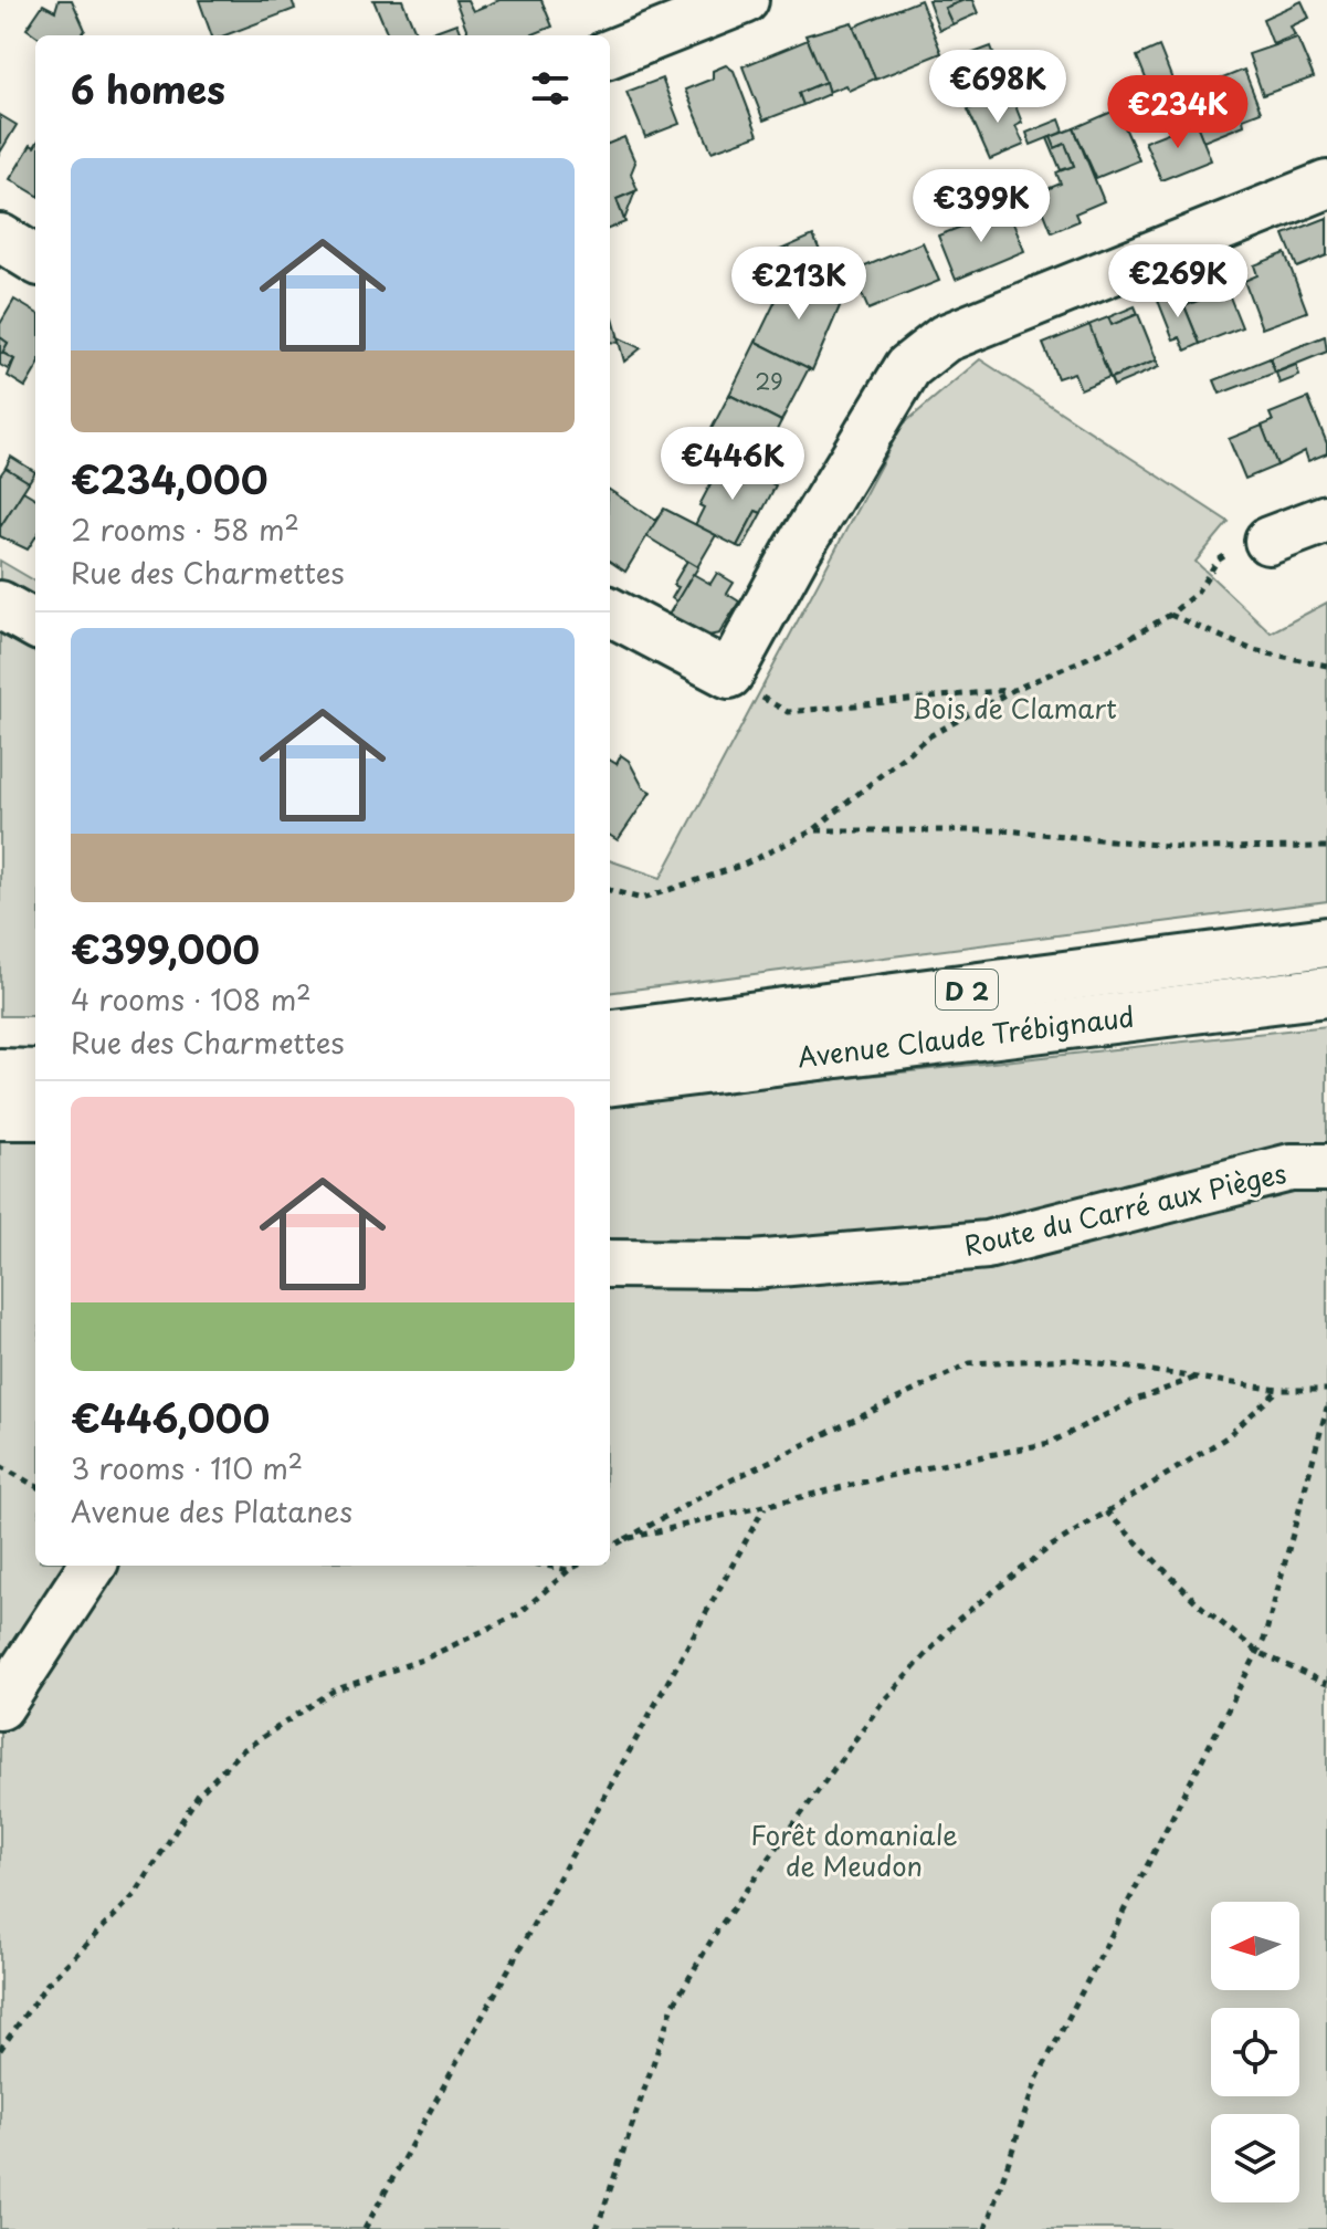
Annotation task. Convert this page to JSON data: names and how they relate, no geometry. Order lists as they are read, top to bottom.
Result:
{
  "streets": {
    "main road": ["D 2", "Avenue Claude Trébignaud"],
    "street": ["Route du Carré aux Pièges"]
  },
  "parks": ["Bois de Clamart", "Forêt domaniale de Meudon"],
  "house_numbers": ["29"],
  "north": "left",
  "page": {
    "heading": "6 homes",
    "price": [
      "€698K",
      "€234K",
      "€399K",
      "€269K",
      "€213K",
      "€446K"
    ],
    "list": [
      {
        "name": "€234,000",
        "note": "2 rooms · 58 m² · Rue des Charmettes"
      },
      {
        "name": "€399,000",
        "note": "4 rooms · 108 m² · Rue des Charmettes"
      },
      {
        "name": "€446,000",
        "note": "3 rooms · 110 m² · Avenue des Platanes"
      }
    ]
  }
}
